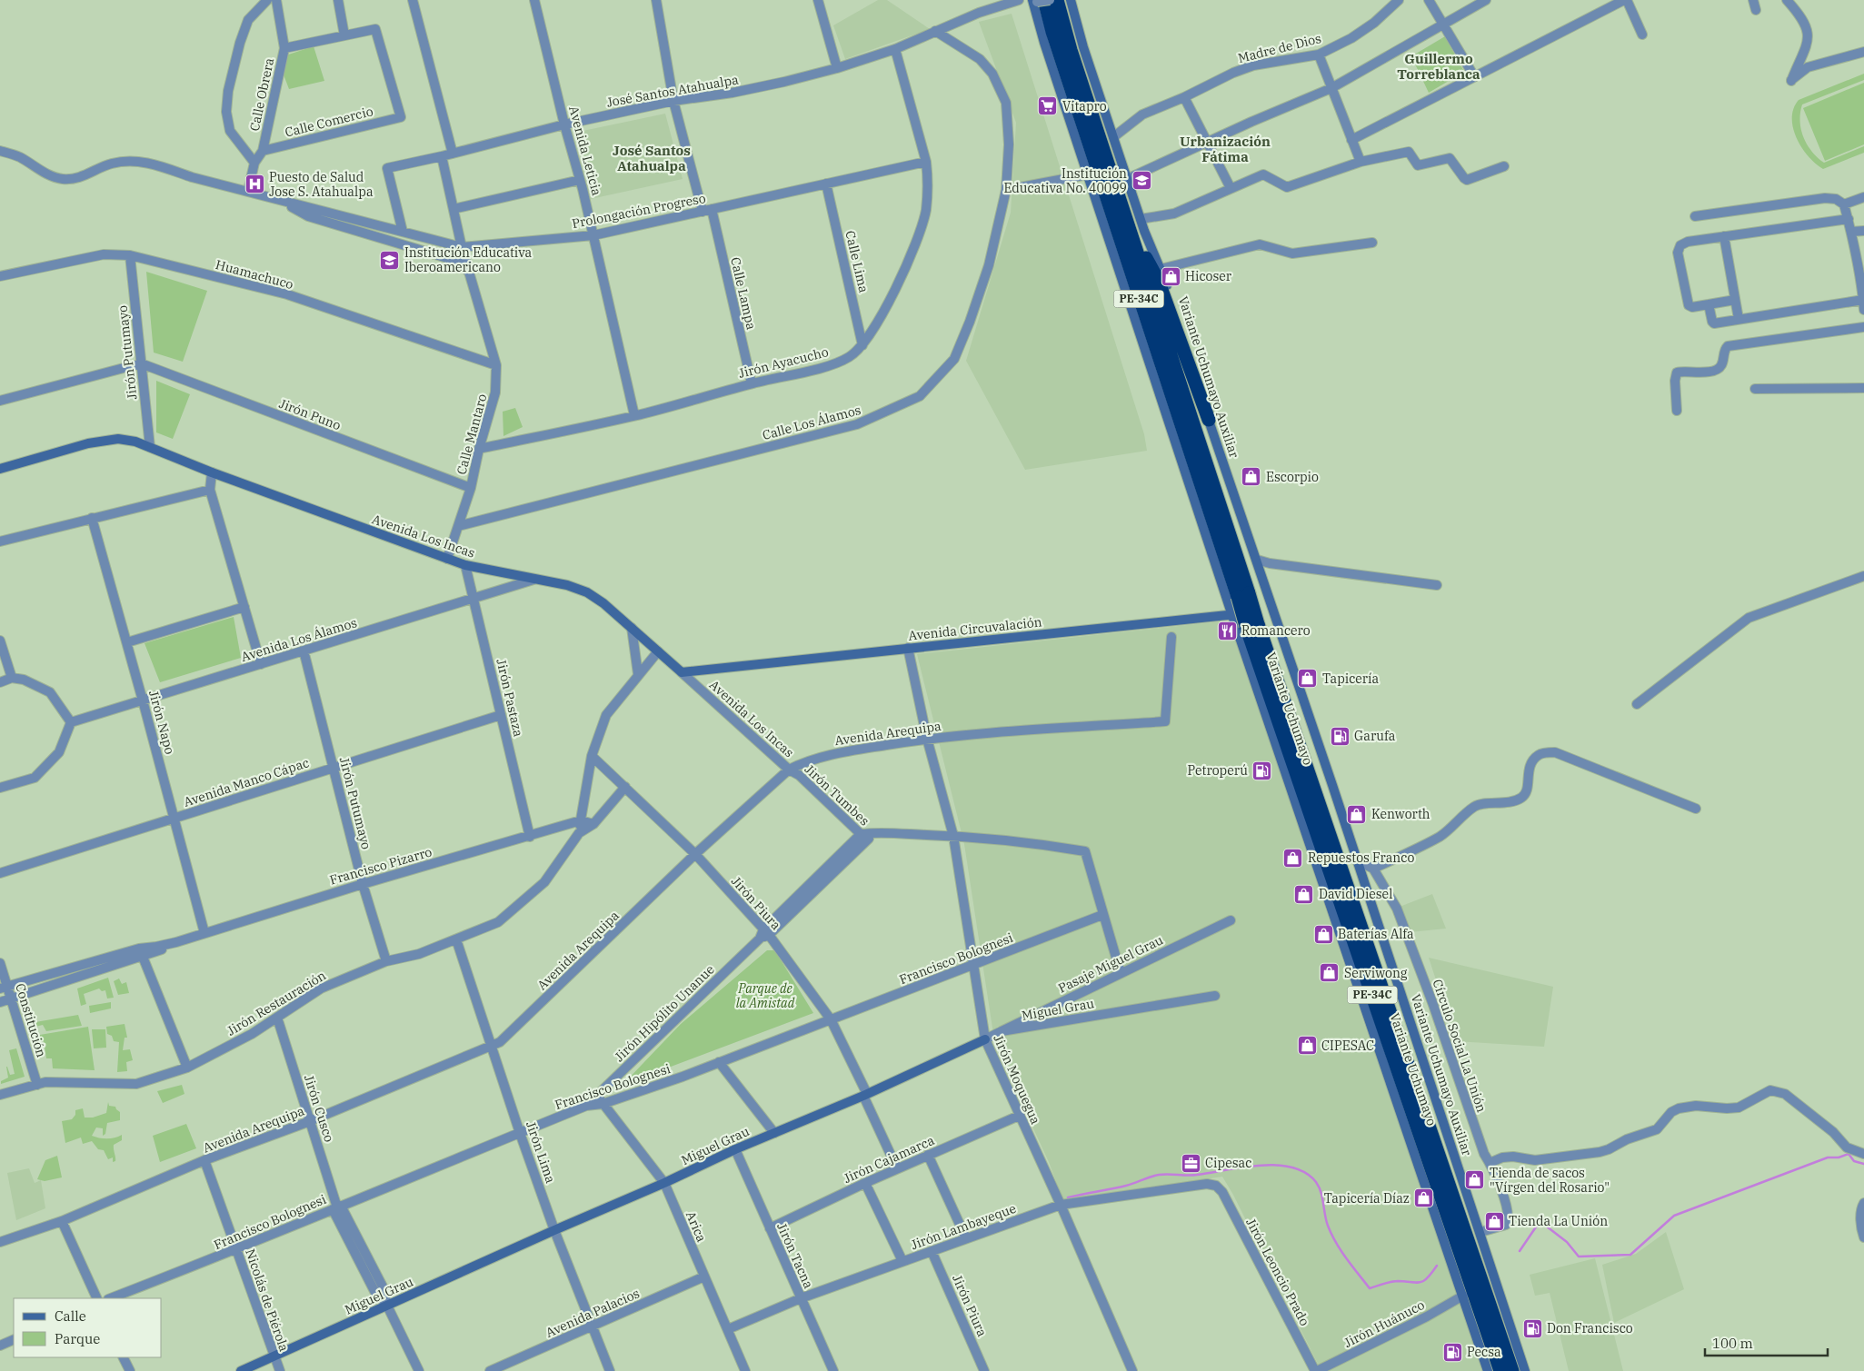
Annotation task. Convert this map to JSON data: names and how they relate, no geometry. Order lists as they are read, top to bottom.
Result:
{
  "streets": {
    "highway": ["PE-34C", "Variante Uchumayo"],
    "main road": [
      "Variante Uchumayo Auxiliar",
      "Avenida Los Incas",
      "Avenida Circuvalación",
      "Miguel Grau"
    ],
    "street": [
      "Madre de Dios",
      "José Santos Atahualpa",
      "Calle Obrera",
      "Calle Comercio",
      "Avenida Leticia",
      "Prolongación Progreso",
      "Calle Lima",
      "Huamachuco",
      "Calle Lampa",
      "Jirón Putumayo",
      "Jirón Ayacucho",
      "Jirón Puno",
      "Calle Los Álamos",
      "Calle Mantaro",
      "Avenida Los Álamos",
      "Jirón Pastaza",
      "Jirón Napo",
      "Avenida Arequipa",
      "Avenida Manco Cápac",
      "Jirón Tumbes",
      "Francisco Pizarro",
      "Jirón Piura",
      "Francisco Bolognesi",
      "Pasaje Miguel Grau",
      "Jirón Restauración",
      "Jirón Hipólito Unanue",
      "Constitución",
      "Círculo Social La Unión",
      "Jirón Moquegua",
      "Jirón Cusco",
      "Jirón Lima",
      "Jirón Cajamarca",
      "Arica",
      "Jirón Lambayeque",
      "Jirón Tacna",
      "Jirón Leoncio Prado",
      "Nicolás de Piérola",
      "Avenida Palacios",
      "Jirón Huánuco"
    ]
  },
  "crossings": [
    ["Madre de Dios", "Variante Uchumayo Auxiliar"],
    ["José Santos Atahualpa", "Avenida Leticia"],
    ["José Santos Atahualpa", "Prolongación Progreso"],
    ["José Santos Atahualpa", "Calle Lampa"],
    ["José Santos Atahualpa", "Jirón Ayacucho"],
    ["José Santos Atahualpa", "Calle Los Álamos"],
    ["José Santos Atahualpa", "Calle Mantaro"],
    ["Calle Obrera", "Calle Comercio"],
    ["Calle Obrera", "Prolongación Progreso"],
    ["Avenida Leticia", "Prolongación Progreso"],
    ["Avenida Leticia", "Jirón Ayacucho"],
    ["Prolongación Progreso", "Calle Lima"],
    ["Prolongación Progreso", "Calle Lampa"],
    ["Prolongación Progreso", "Jirón Ayacucho"],
    ["Prolongación Progreso", "Calle Mantaro"],
    ["Calle Lima", "Jirón Ayacucho"],
    ["Huamachuco", "Jirón Putumayo"],
    ["Huamachuco", "Calle Mantaro"],
    ["Calle Lampa", "Jirón Ayacucho"],
    ["Jirón Putumayo", "Jirón Puno"],
    ["Jirón Putumayo", "Avenida Los Incas"],
    ["Jirón Putumayo", "Avenida Los Álamos"],
    ["Jirón Putumayo", "Avenida Manco Cápac"],
    ["Jirón Putumayo", "Francisco Pizarro"],
    ["Jirón Putumayo", "Jirón Restauración"],
    ["Jirón Ayacucho", "Calle Mantaro"],
    ["Variante Uchumayo Auxiliar", "Avenida Circuvalación"],
    ["Variante Uchumayo Auxiliar", "Círculo Social La Unión"],
    ["Jirón Puno", "Calle Mantaro"],
    ["Calle Los Álamos", "Calle Mantaro"],
    ["Calle Mantaro", "Avenida Los Incas"],
    ["Avenida Los Incas", "Avenida Circuvalación"],
    ["Avenida Los Incas", "Avenida Los Álamos"],
    ["Avenida Los Incas", "Jirón Pastaza"],
    ["Avenida Los Incas", "Avenida Arequipa"],
    ["Avenida Los Incas", "Jirón Tumbes"],
    ["Avenida Los Incas", "Jirón Restauración"],
    ["Avenida Circuvalación", "Variante Uchumayo"],
    ["Avenida Circuvalación", "Jirón Moquegua"],
    ["Avenida Los Álamos", "Jirón Pastaza"],
    ["Avenida Los Álamos", "Jirón Napo"],
    ["Jirón Pastaza", "Avenida Manco Cápac"],
    ["Jirón Pastaza", "Francisco Pizarro"],
    ["Variante Uchumayo", "Jirón Huánuco"],
    ["Jirón Napo", "Avenida Manco Cápac"],
    ["Jirón Napo", "Francisco Pizarro"],
    ["Avenida Arequipa", "Jirón Tumbes"],
    ["Avenida Arequipa", "Jirón Piura"],
    ["Avenida Arequipa", "Jirón Moquegua"],
    ["Avenida Arequipa", "Jirón Cusco"],
    ["Avenida Arequipa", "Jirón Lima"],
    ["Avenida Arequipa", "Nicolás de Piérola"],
    ["Jirón Tumbes", "Jirón Hipólito Unanue"],
    ["Francisco Pizarro", "Jirón Restauración"],
    ["Francisco Pizarro", "Constitución"],
    ["Jirón Piura", "Francisco Bolognesi"],
    ["Jirón Piura", "Jirón Restauración"],
    ["Jirón Piura", "Miguel Grau"],
    ["Jirón Piura", "Jirón Hipólito Unanue"],
    ["Jirón Piura", "Jirón Cajamarca"],
    ["Jirón Piura", "Jirón Lambayeque"],
    ["Francisco Bolognesi", "Jirón Hipólito Unanue"],
    ["Francisco Bolognesi", "Jirón Moquegua"],
    ["Francisco Bolognesi", "Jirón Cusco"],
    ["Francisco Bolognesi", "Jirón Lima"],
    ["Francisco Bolognesi", "Arica"],
    ["Francisco Bolognesi", "Nicolás de Piérola"],
    ["Pasaje Miguel Grau", "Miguel Grau"],
    ["Jirón Restauración", "Constitución"],
    ["Jirón Restauración", "Jirón Cusco"],
    ["Jirón Restauración", "Jirón Lima"],
    ["Miguel Grau", "Jirón Moquegua"],
    ["Miguel Grau", "Jirón Cusco"],
    ["Miguel Grau", "Jirón Lima"],
    ["Miguel Grau", "Arica"],
    ["Miguel Grau", "Jirón Tacna"],
    ["Miguel Grau", "Nicolás de Piérola"],
    ["Jirón Hipólito Unanue", "Arica"],
    ["Jirón Moquegua", "Jirón Cajamarca"],
    ["Jirón Moquegua", "Jirón Lambayeque"],
    ["Jirón Lima", "Avenida Palacios"],
    ["Jirón Cajamarca", "Jirón Tacna"],
    ["Arica", "Jirón Lambayeque"],
    ["Arica", "Avenida Palacios"],
    ["Jirón Lambayeque", "Jirón Tacna"],
    ["Jirón Lambayeque", "Jirón Leoncio Prado"],
    ["Jirón Leoncio Prado", "Jirón Huánuco"]
  ],
  "districts": ["Guillermo Torreblanca", "Urbanización Fátima", "José Santos Atahualpa"],
  "parks": ["Parque de la Amistad"],
  "places": {
    "supermarket": ["Vitapro"],
    "school or university": ["Institución Educativa No. 40099", "Institución Educativa Iberoamericano"],
    "hospital": ["Puesto de Salud Jose S. Atahualpa"],
    "shop": [
      "Hicoser",
      "Escorpio",
      "Tapicería",
      "Kenworth",
      "Repuestos Franco",
      "David Diesel",
      "Baterías Alfa",
      "Serviwong",
      "CIPESAC",
      "Tienda de sacos \"Vírgen del Rosario\"",
      "Tapicería Díaz",
      "Tienda La Unión"
    ],
    "restaurant": ["Romancero"],
    "fuel station": [
      "Garufa",
      "Petroperú",
      "Don Francisco",
      "Pecsa"
    ],
    "office": ["Cipesac"]
  },
  "legend": ["Calle", "Parque"],
  "scale_bar": "100 m"
}
